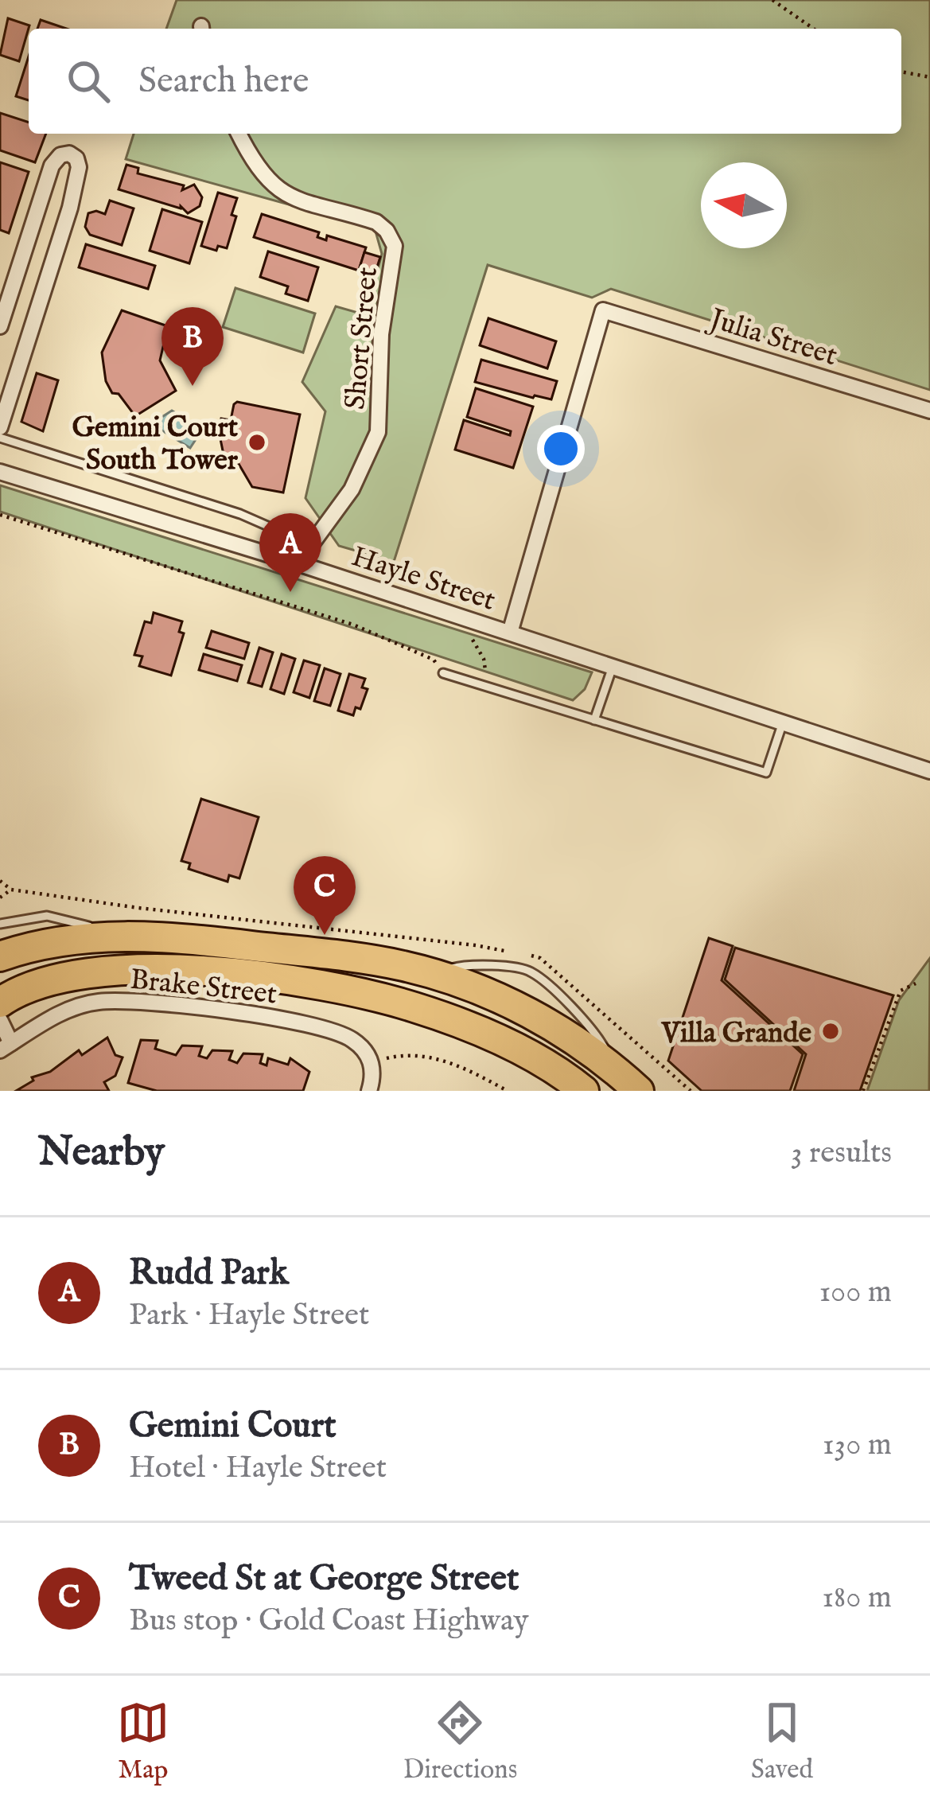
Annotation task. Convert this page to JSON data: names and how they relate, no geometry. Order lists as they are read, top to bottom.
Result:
{
  "streets": {
    "street": [
      "Julia Street",
      "Short Street",
      "Hayle Street",
      "Brake Street"
    ]
  },
  "crossings": [
    ["Julia Street", "Hayle Street"],
    ["Short Street", "Hayle Street"]
  ],
  "places": ["Gemini Court South Tower", "Villa Grande"],
  "north": "left",
  "page": {
    "search": "Search here",
    "pins": ["B", "A", "C"],
    "heading": ["Nearby", "3 results"],
    "list": [
      {
        "mark": "A",
        "name": "Rudd Park",
        "note": "Park · Hayle Street",
        "value": "100 m"
      },
      {
        "mark": "B",
        "name": "Gemini Court",
        "note": "Hotel · Hayle Street",
        "value": "130 m"
      },
      {
        "mark": "C",
        "name": "Tweed St at George Street",
        "note": "Bus stop · Gold Coast Highway",
        "value": "180 m"
      }
    ],
    "nav": ["Map", "Directions", "Saved"]
  }
}
